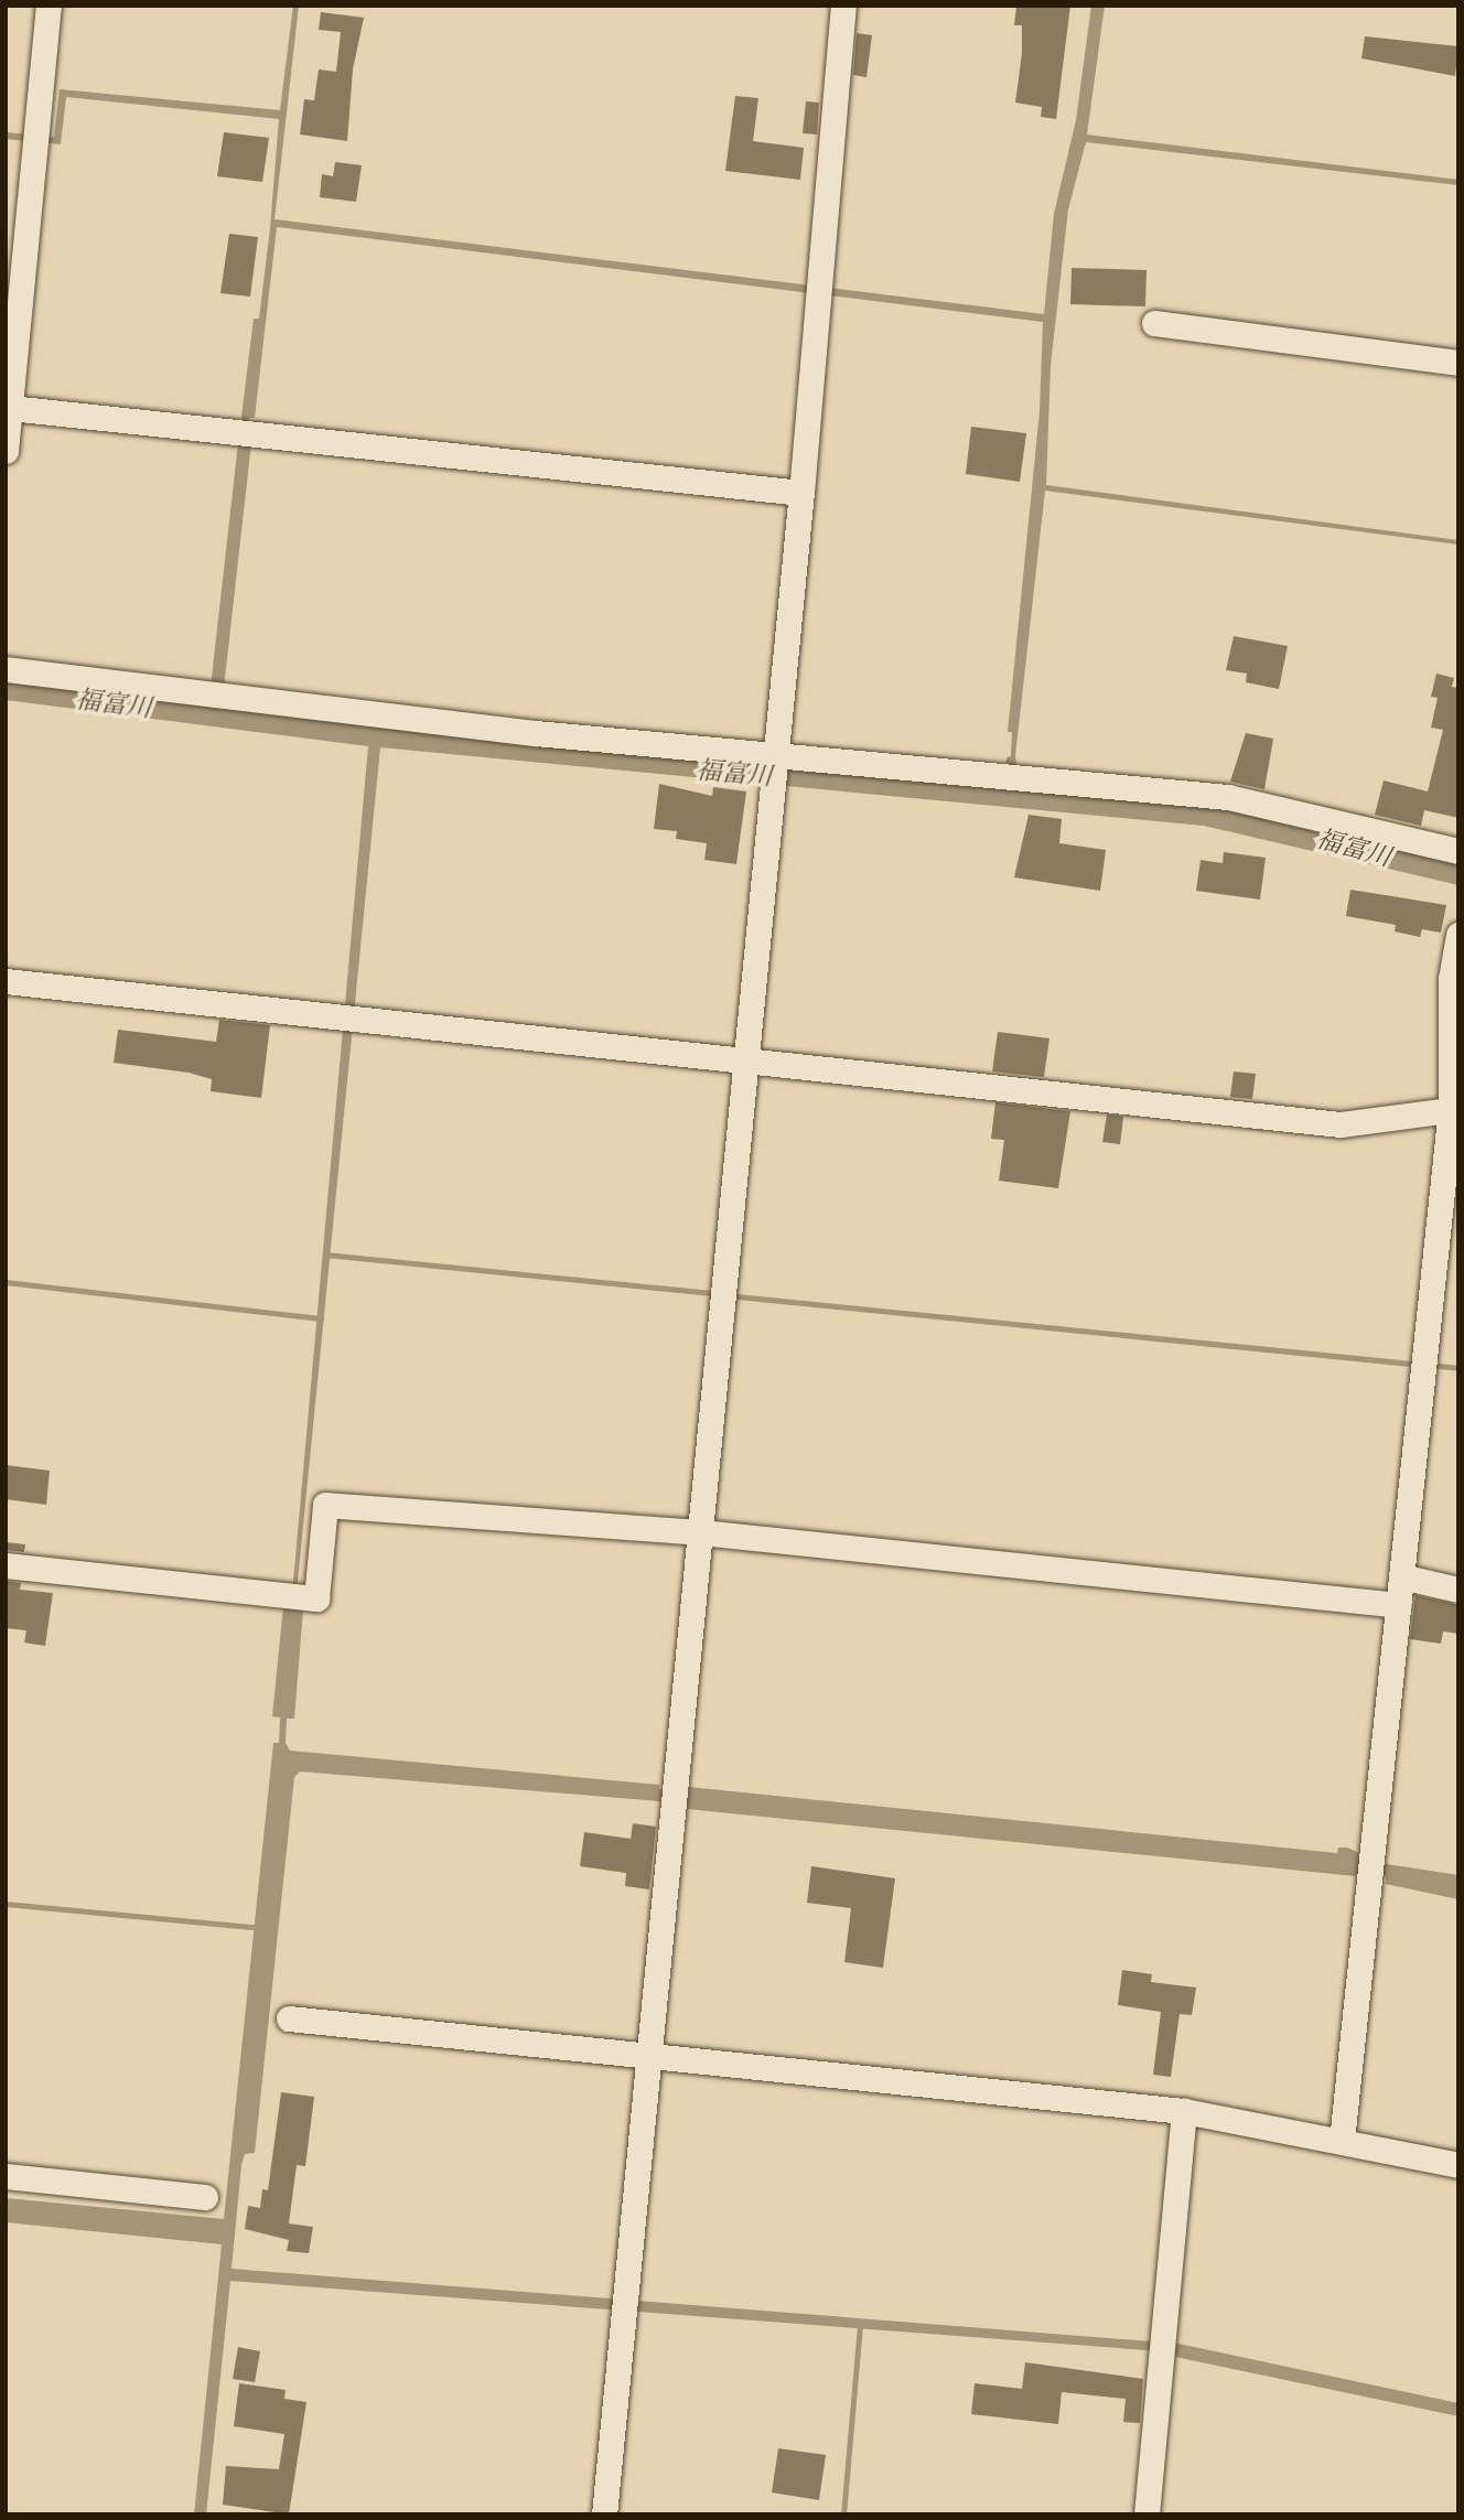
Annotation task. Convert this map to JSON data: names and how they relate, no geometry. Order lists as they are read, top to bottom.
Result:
{
  "water": ["福富川"]
}
